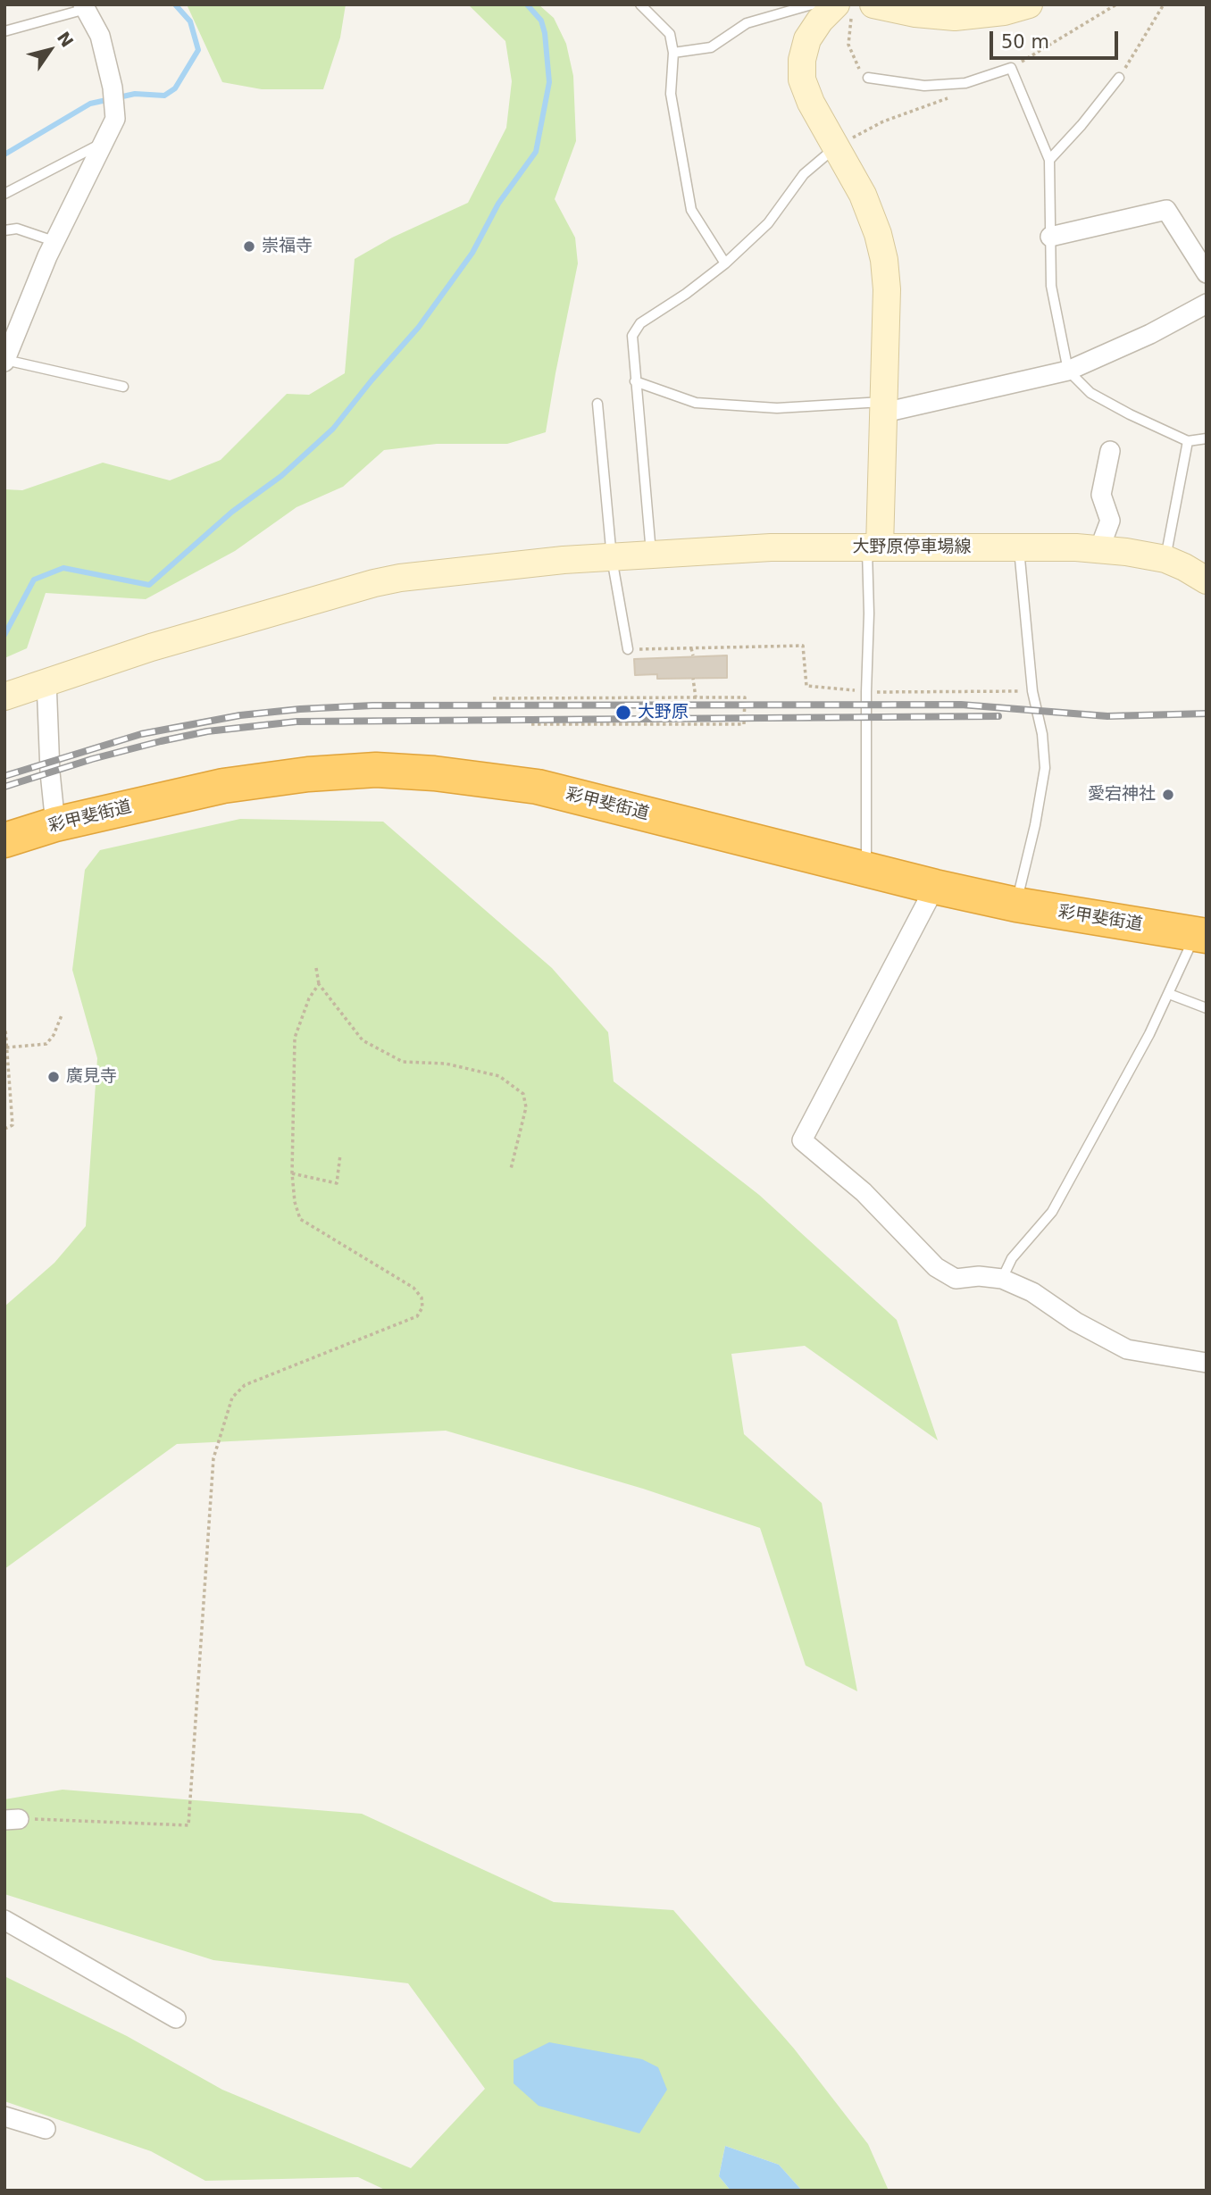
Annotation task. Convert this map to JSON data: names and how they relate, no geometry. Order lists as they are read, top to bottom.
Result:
{
  "streets": {
    "highway": ["彩甲斐街道"],
    "street": ["大野原停車場線"]
  },
  "places": [
    "崇福寺",
    "大野原",
    "愛宕神社",
    "廣見寺"
  ],
  "scale_bar": "50 m",
  "north": "top right"
}
